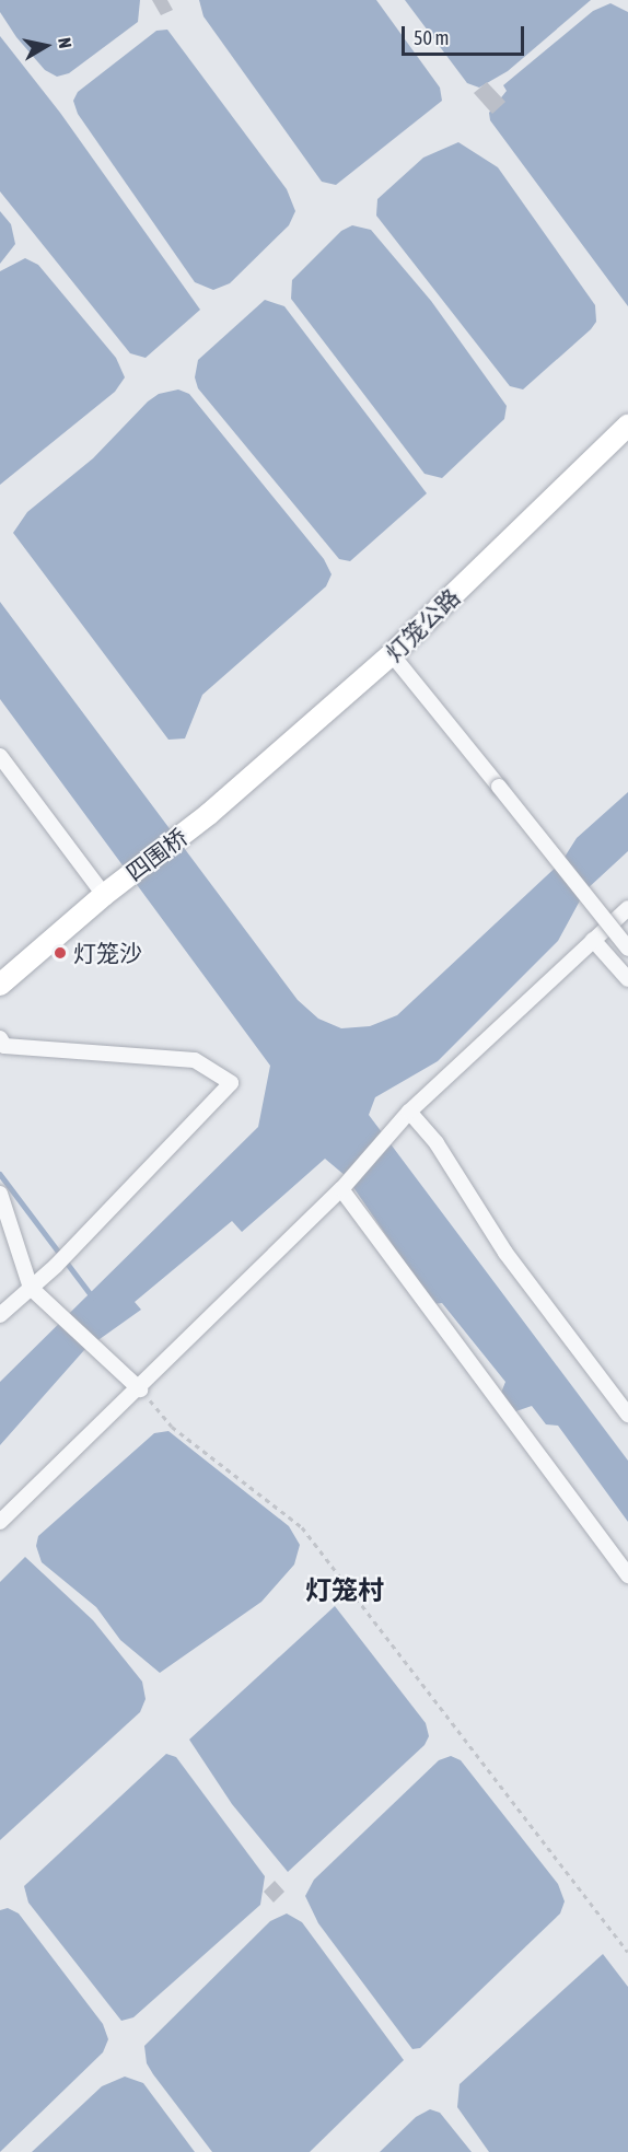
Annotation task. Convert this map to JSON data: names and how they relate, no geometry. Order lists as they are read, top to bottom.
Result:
{
  "streets": {
    "street": ["灯笼公路", "四围桥"]
  },
  "crossings": [
    ["灯笼公路", "四围桥"]
  ],
  "districts": ["灯笼村"],
  "places": ["灯笼沙"],
  "scale_bar": "50 m",
  "north": "right"
}
